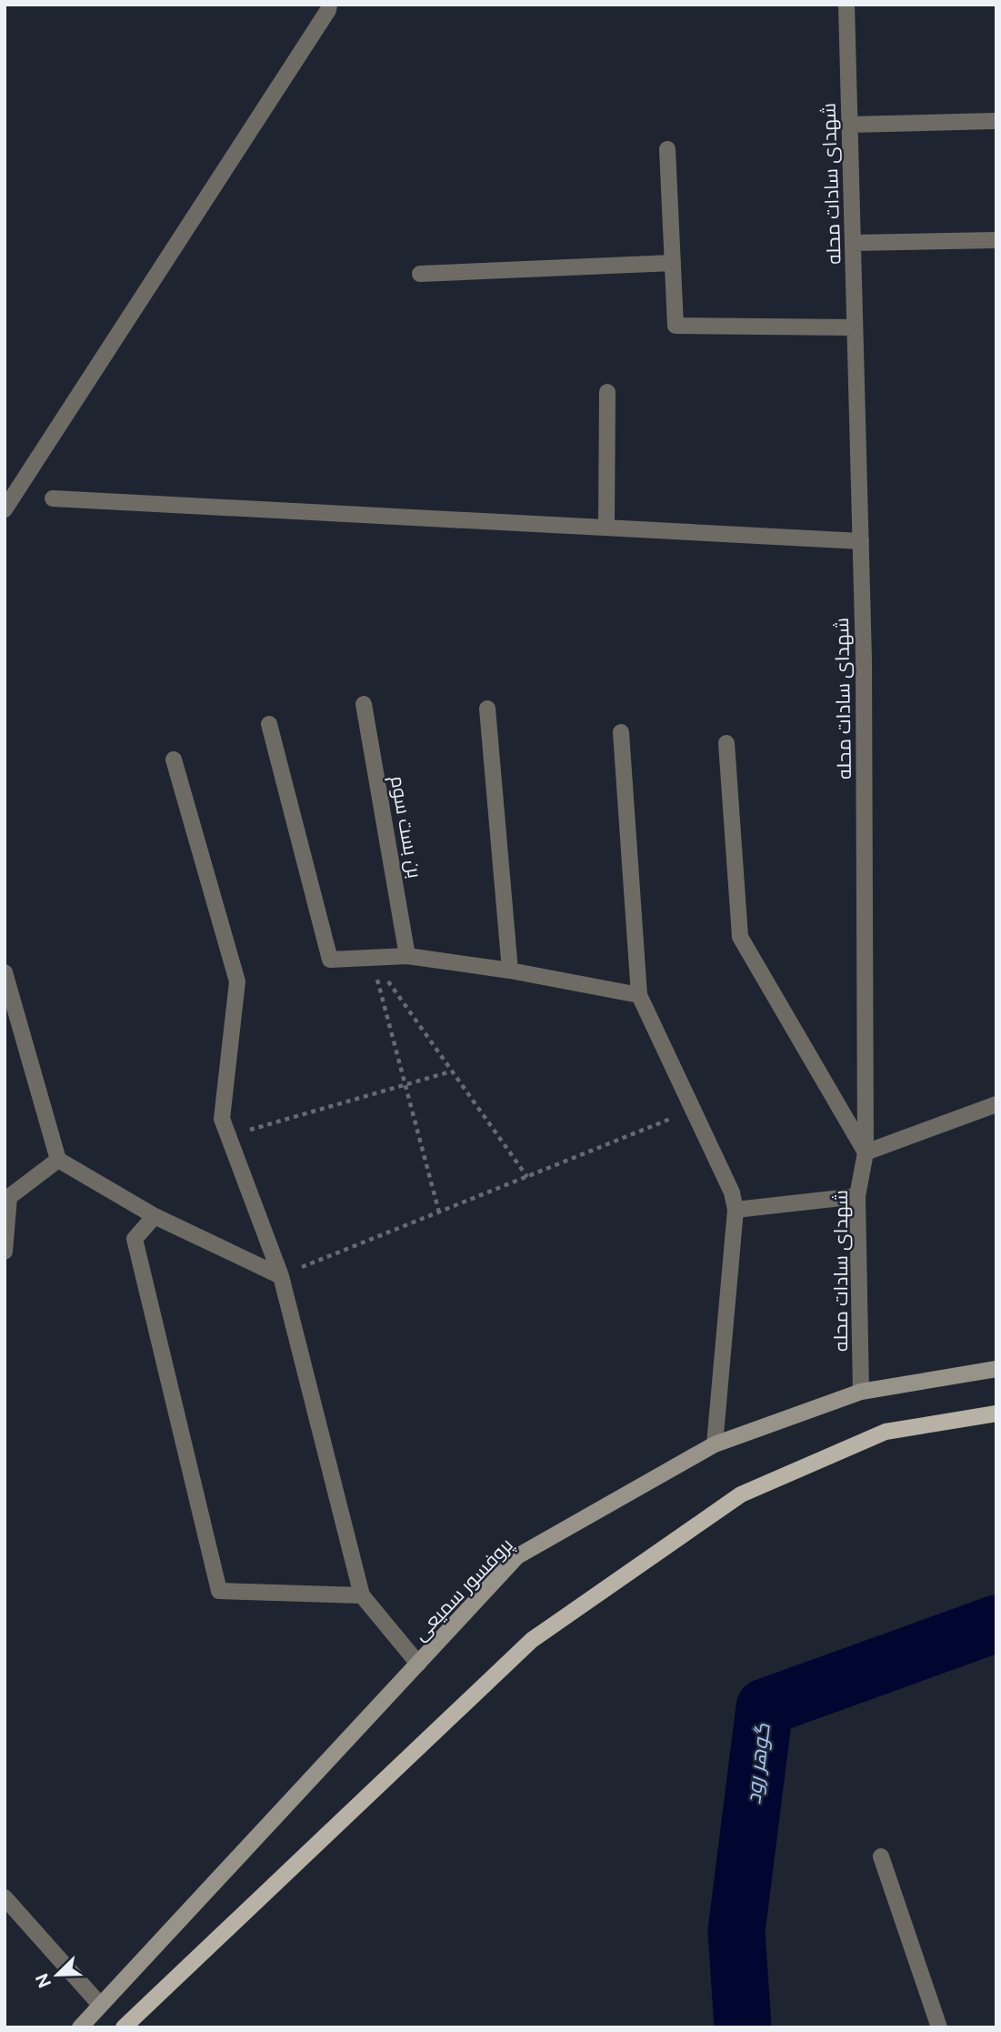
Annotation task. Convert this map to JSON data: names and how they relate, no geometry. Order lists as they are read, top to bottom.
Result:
{
  "streets": {
    "main road": ["پروفسور سمیعی"],
    "street": ["شهدای سادات محله", "بن بست سوم"]
  },
  "crossings": [
    ["شهدای سادات محله", "پروفسور سمیعی"]
  ],
  "water": ["گوهر رود"],
  "north": "bottom left"
}
